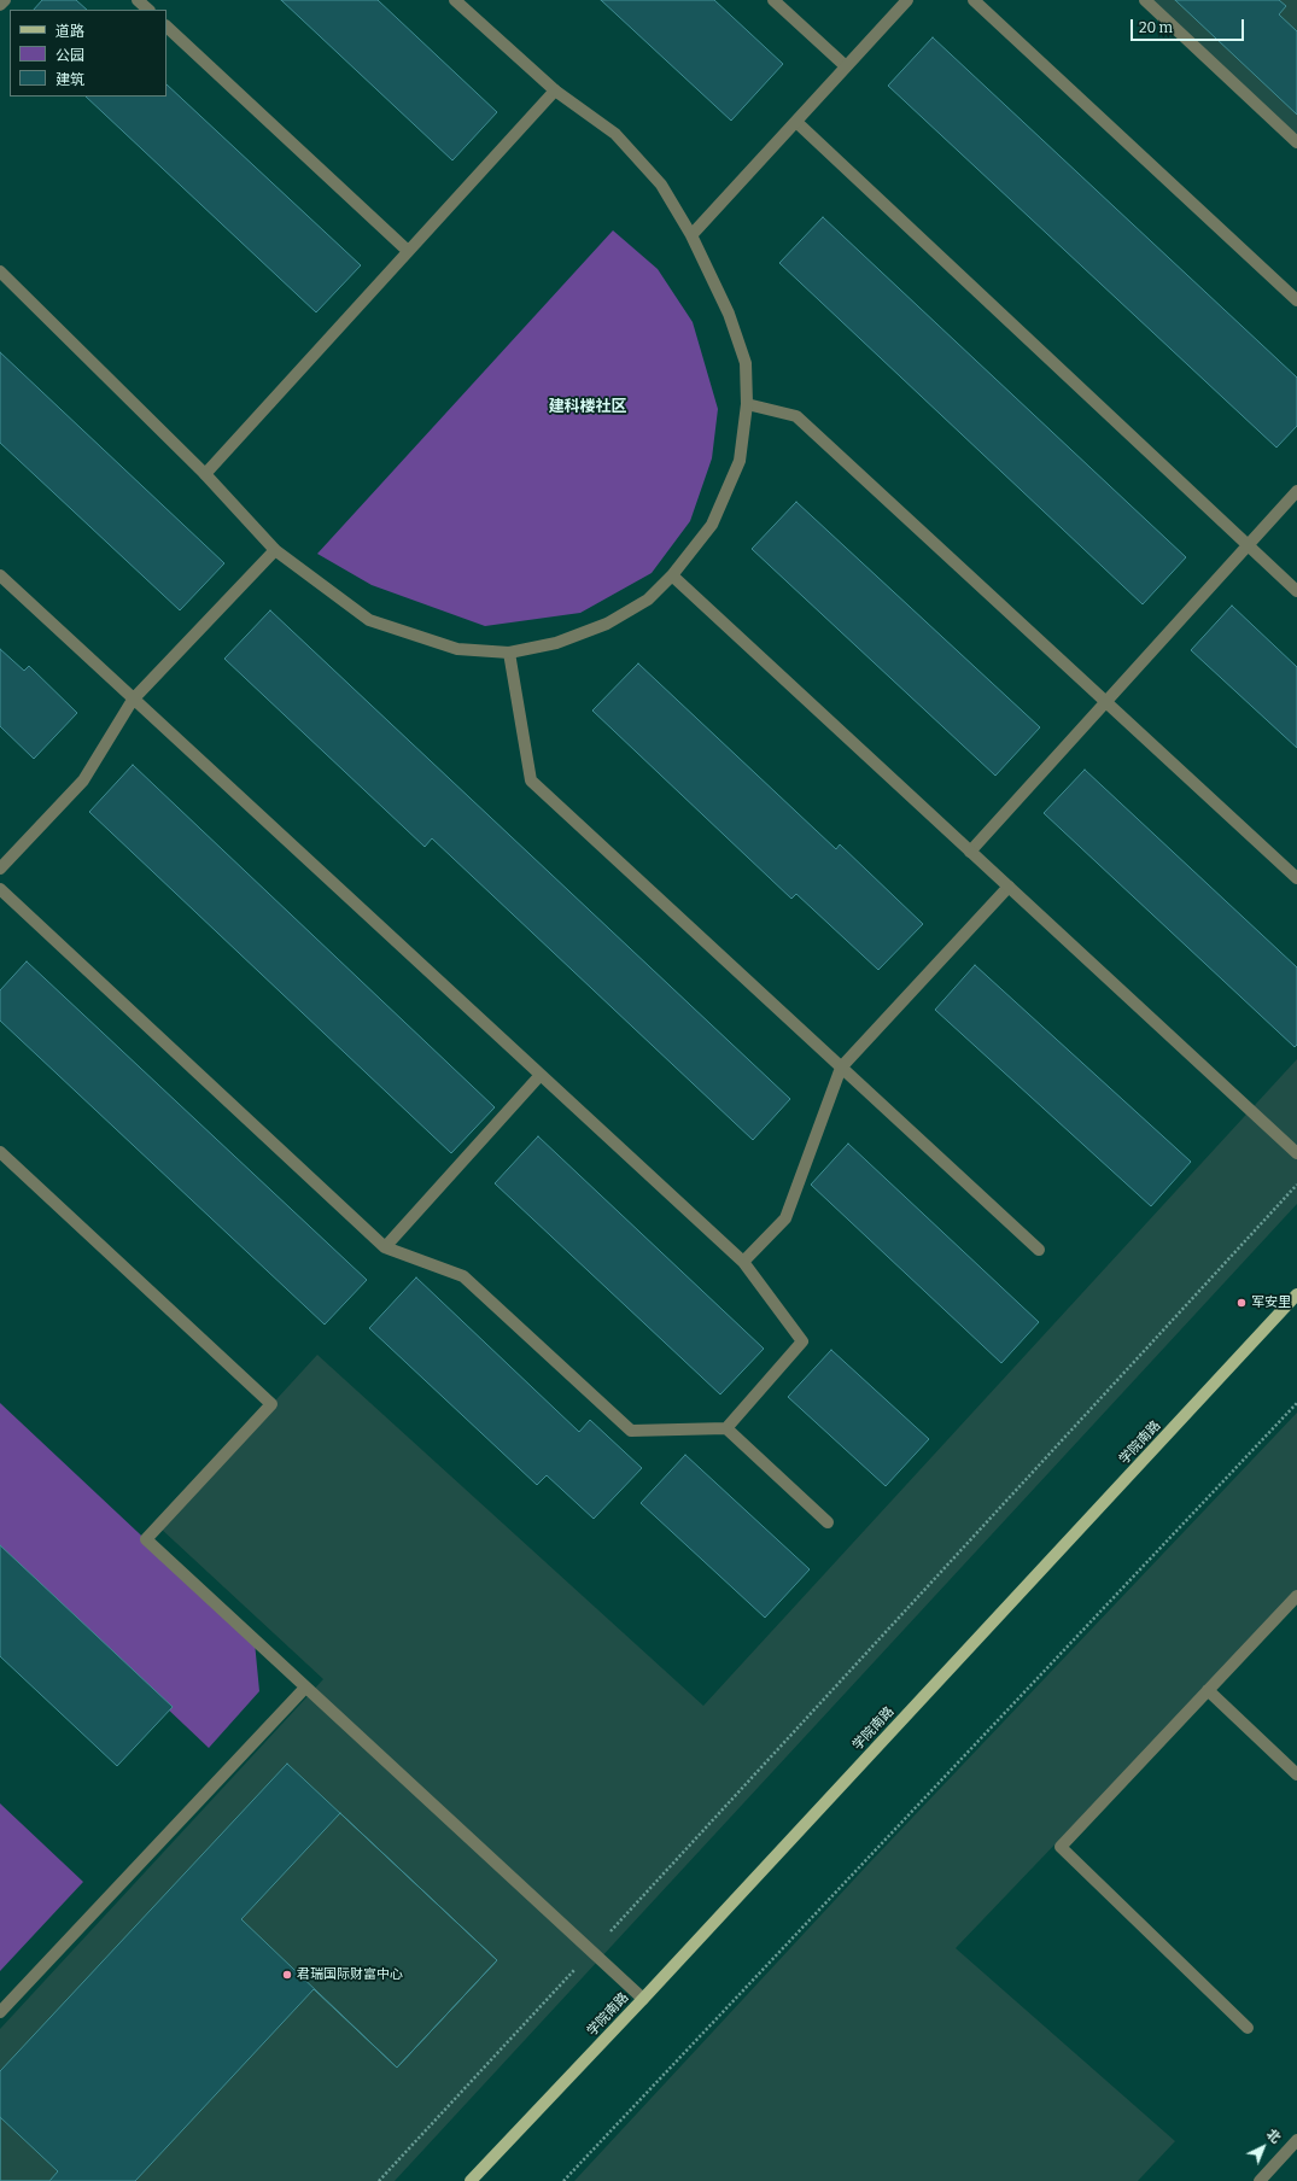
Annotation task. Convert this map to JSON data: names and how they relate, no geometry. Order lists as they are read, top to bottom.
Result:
{
  "streets": {
    "main road": ["学院南路"]
  },
  "districts": ["建科楼社区"],
  "places": ["军安里", "君瑞国际财富中心"],
  "legend": ["道路", "公园", "建筑"],
  "scale_bar": "20 m",
  "north": "top right"
}
